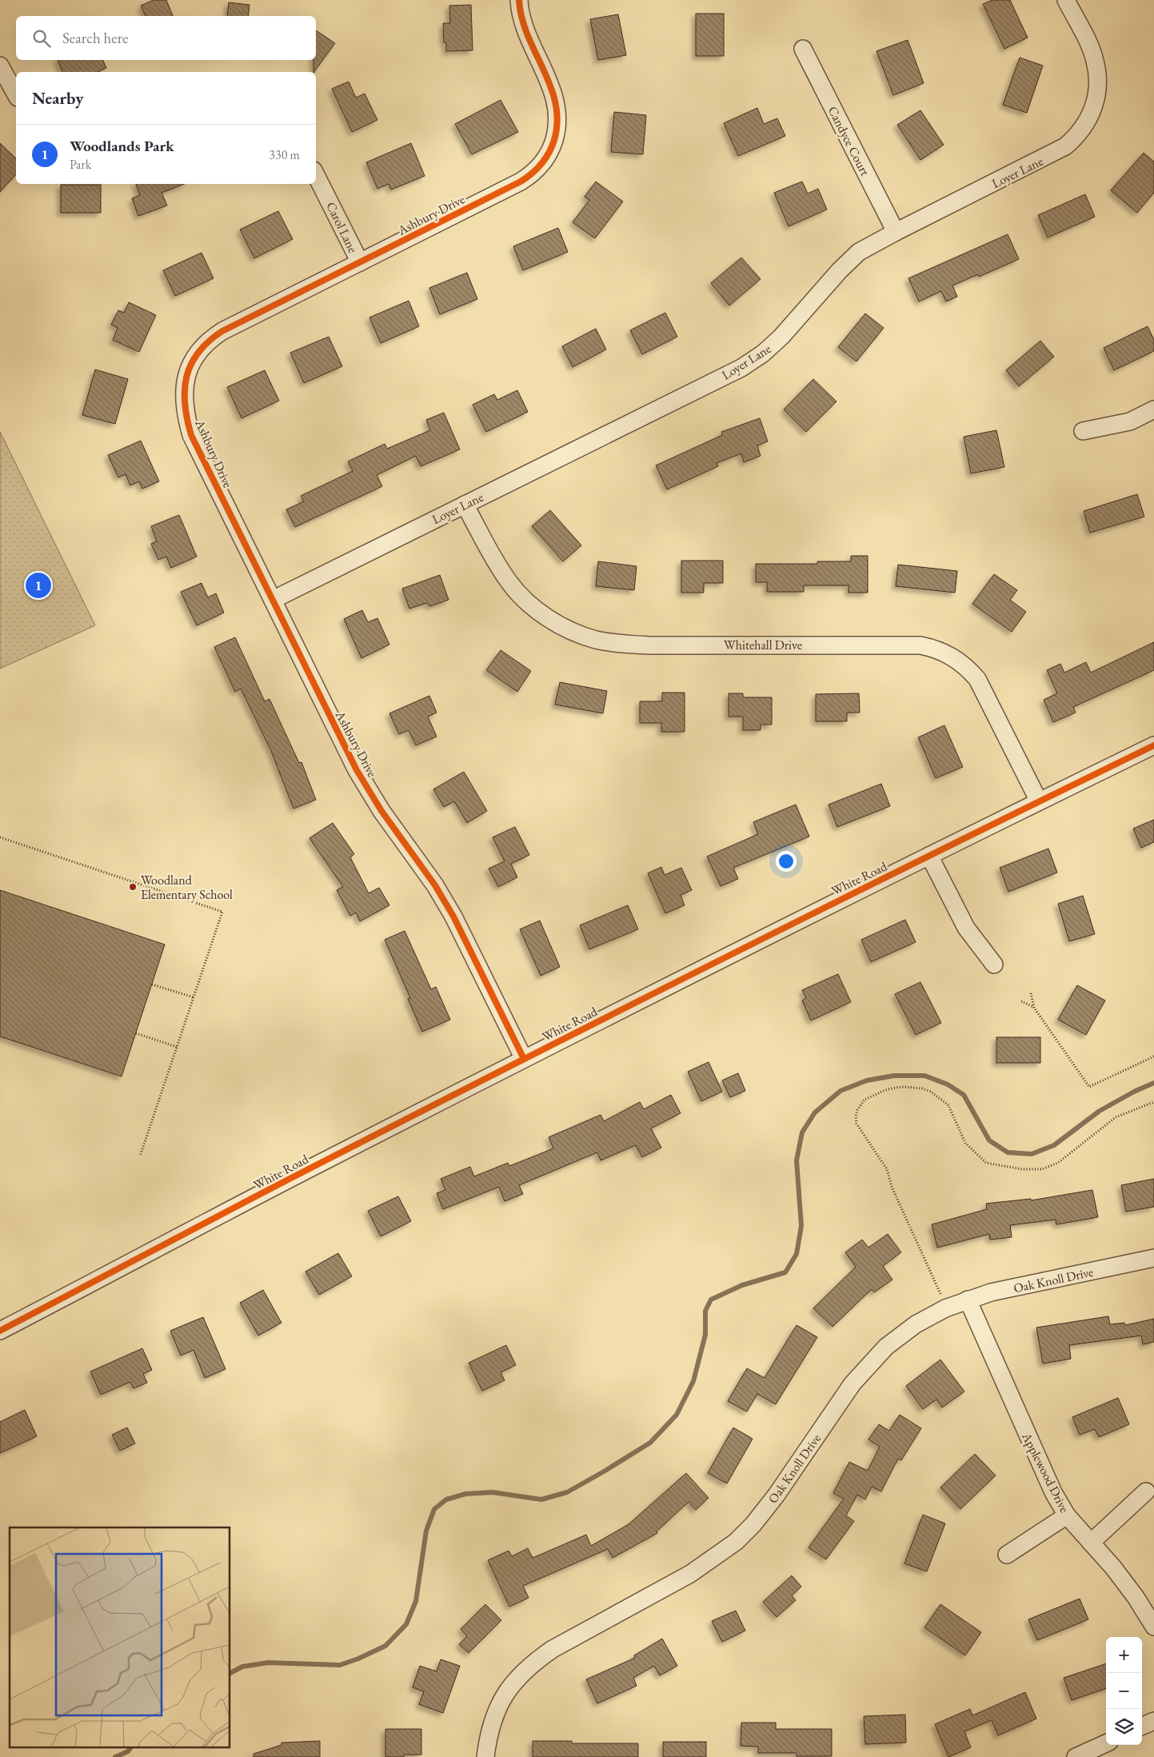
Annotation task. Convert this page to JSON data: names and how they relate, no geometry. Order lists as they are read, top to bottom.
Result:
{
  "streets": {
    "street": [
      "Candyce Court",
      "Loyer Lane",
      "Ashbury Drive",
      "Carol Lane",
      "Whitehall Drive",
      "White Road",
      "Oak Knoll Drive",
      "Applewood Drive"
    ]
  },
  "crossings": [
    ["Candyce Court", "Loyer Lane"],
    ["Loyer Lane", "Ashbury Drive"],
    ["Loyer Lane", "Whitehall Drive"],
    ["Ashbury Drive", "Carol Lane"],
    ["Ashbury Drive", "White Road"],
    ["Whitehall Drive", "White Road"],
    ["Oak Knoll Drive", "Applewood Drive"]
  ],
  "places": ["Woodland Elementary School"],
  "page": {
    "search": "Search here",
    "heading": "Nearby",
    "list": [
      {
        "mark": "1",
        "name": "Woodlands Park",
        "note": "Park",
        "value": "330 m"
      }
    ],
    "pins": "1",
    "map_buttons": ["+", "−"]
  }
}
